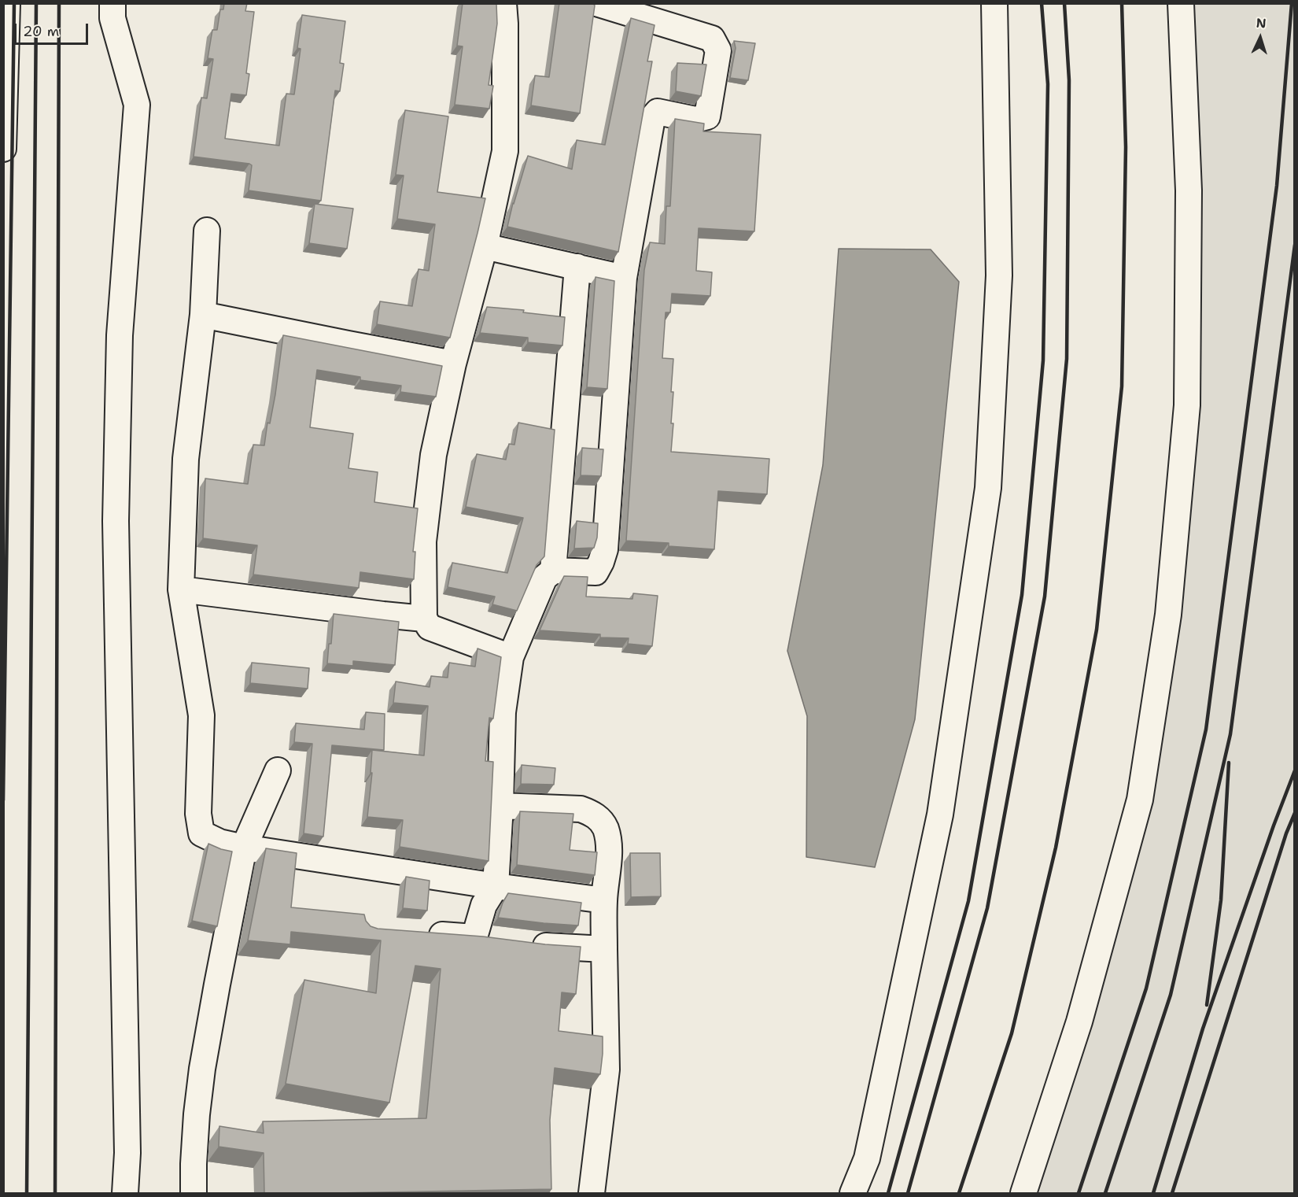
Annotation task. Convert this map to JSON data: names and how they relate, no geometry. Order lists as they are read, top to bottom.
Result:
{
  "scale_bar": "20 m",
  "north": "top"
}
